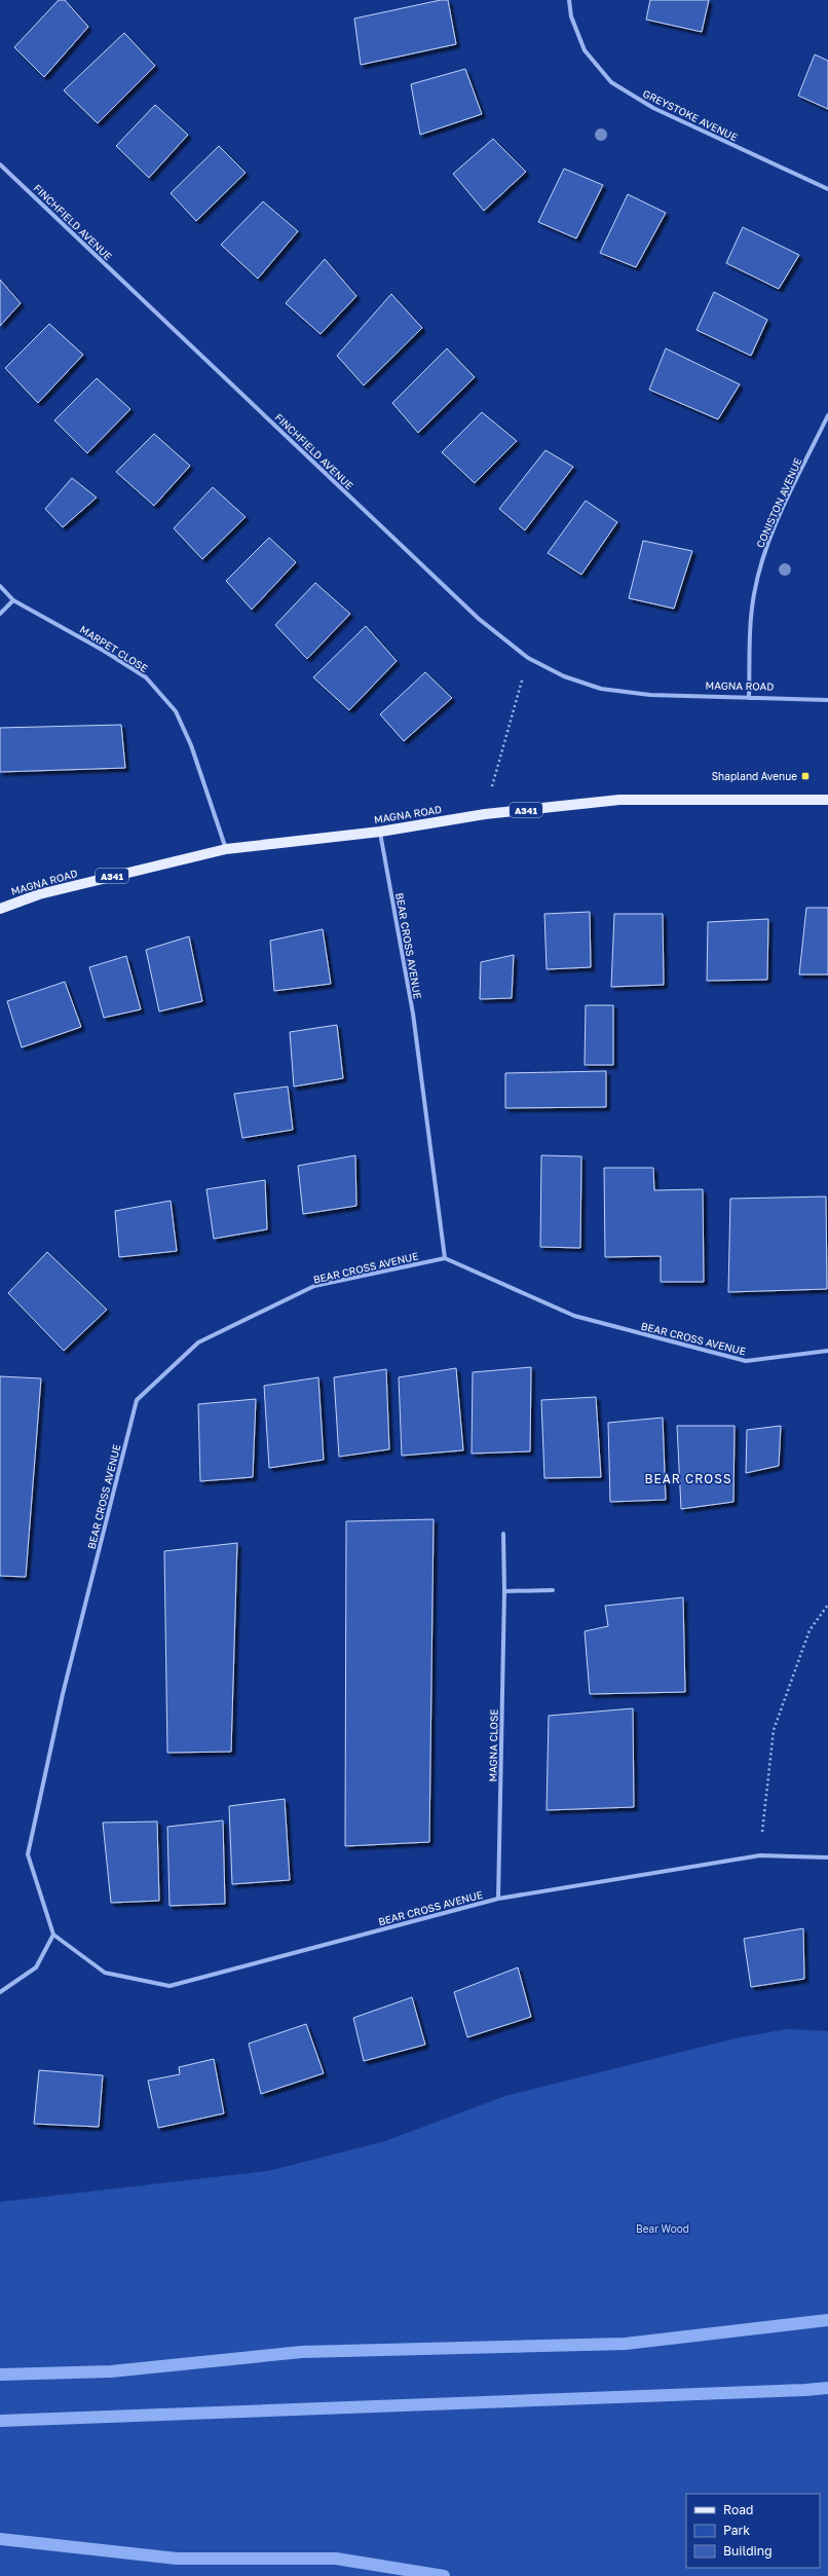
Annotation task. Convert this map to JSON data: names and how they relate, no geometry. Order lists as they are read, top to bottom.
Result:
{
  "streets": {
    "main road": ["MAGNA ROAD", "A341"],
    "street": [
      "GREYSTOKE AVENUE",
      "FINCHFIELD AVENUE",
      "CONISTON AVENUE",
      "MARPET CLOSE",
      "BEAR CROSS AVENUE",
      "MAGNA CLOSE"
    ]
  },
  "crossings": [
    ["FINCHFIELD AVENUE", "MAGNA ROAD"],
    ["CONISTON AVENUE", "MAGNA ROAD"],
    ["MARPET CLOSE", "MAGNA ROAD"],
    ["MAGNA ROAD", "BEAR CROSS AVENUE"],
    ["BEAR CROSS AVENUE", "MAGNA CLOSE"]
  ],
  "districts": ["BEAR CROSS"],
  "parks": ["Bear Wood"],
  "places": {
    "transit": ["Shapland Avenue"]
  },
  "legend": ["Road", "Park", "Building"]
}
